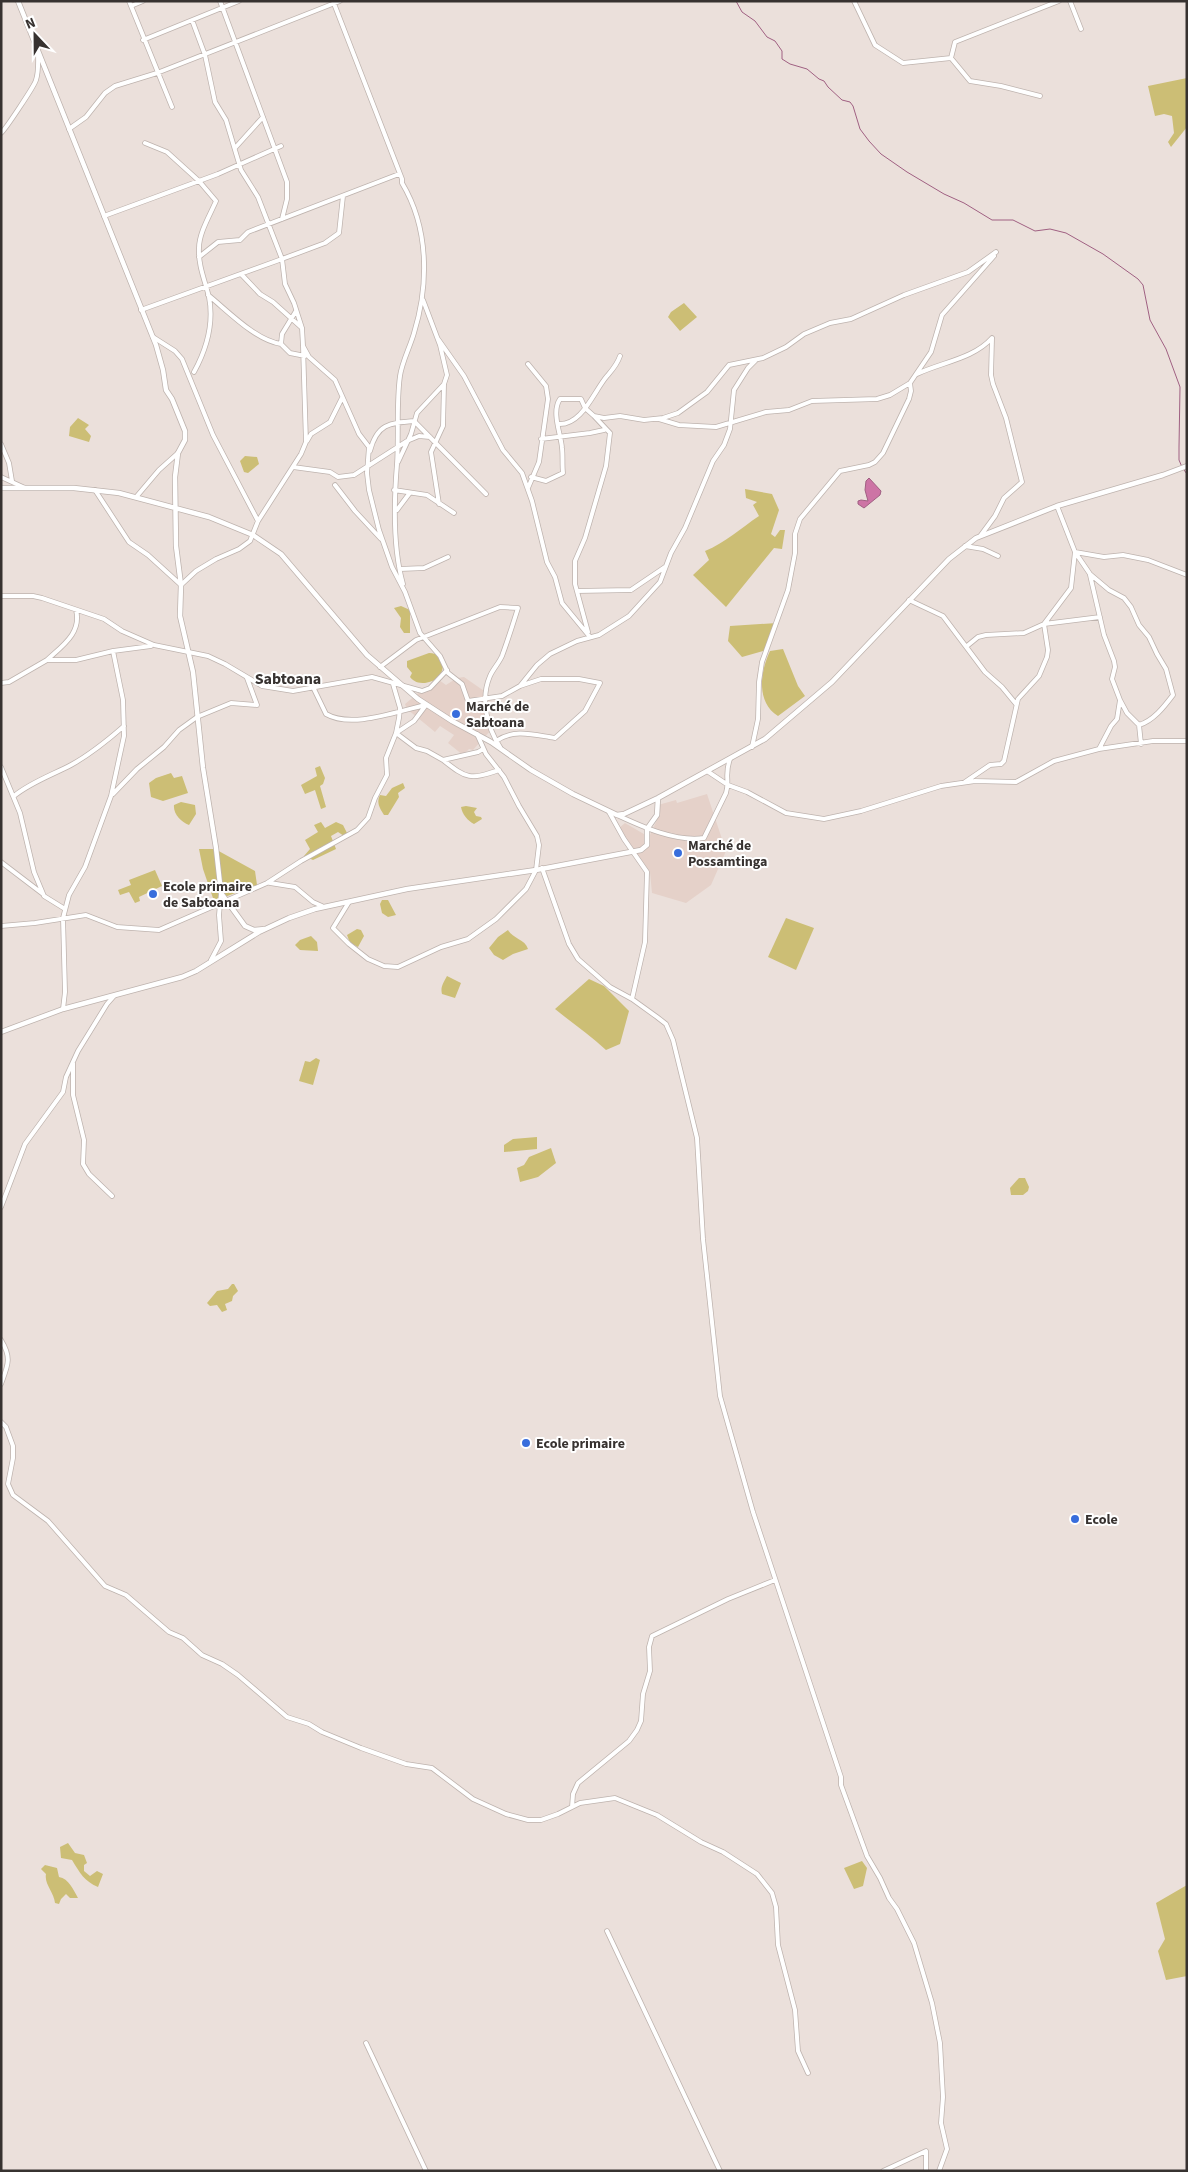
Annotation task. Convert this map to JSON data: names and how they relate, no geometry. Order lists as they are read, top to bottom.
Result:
{
  "districts": ["Sabtoana"],
  "places": [
    "Marché de Sabtoana",
    "Marché de Possamtinga",
    "Ecole primaire de Sabtoana",
    "Ecole primaire",
    "Ecole"
  ],
  "north": "top"
}
